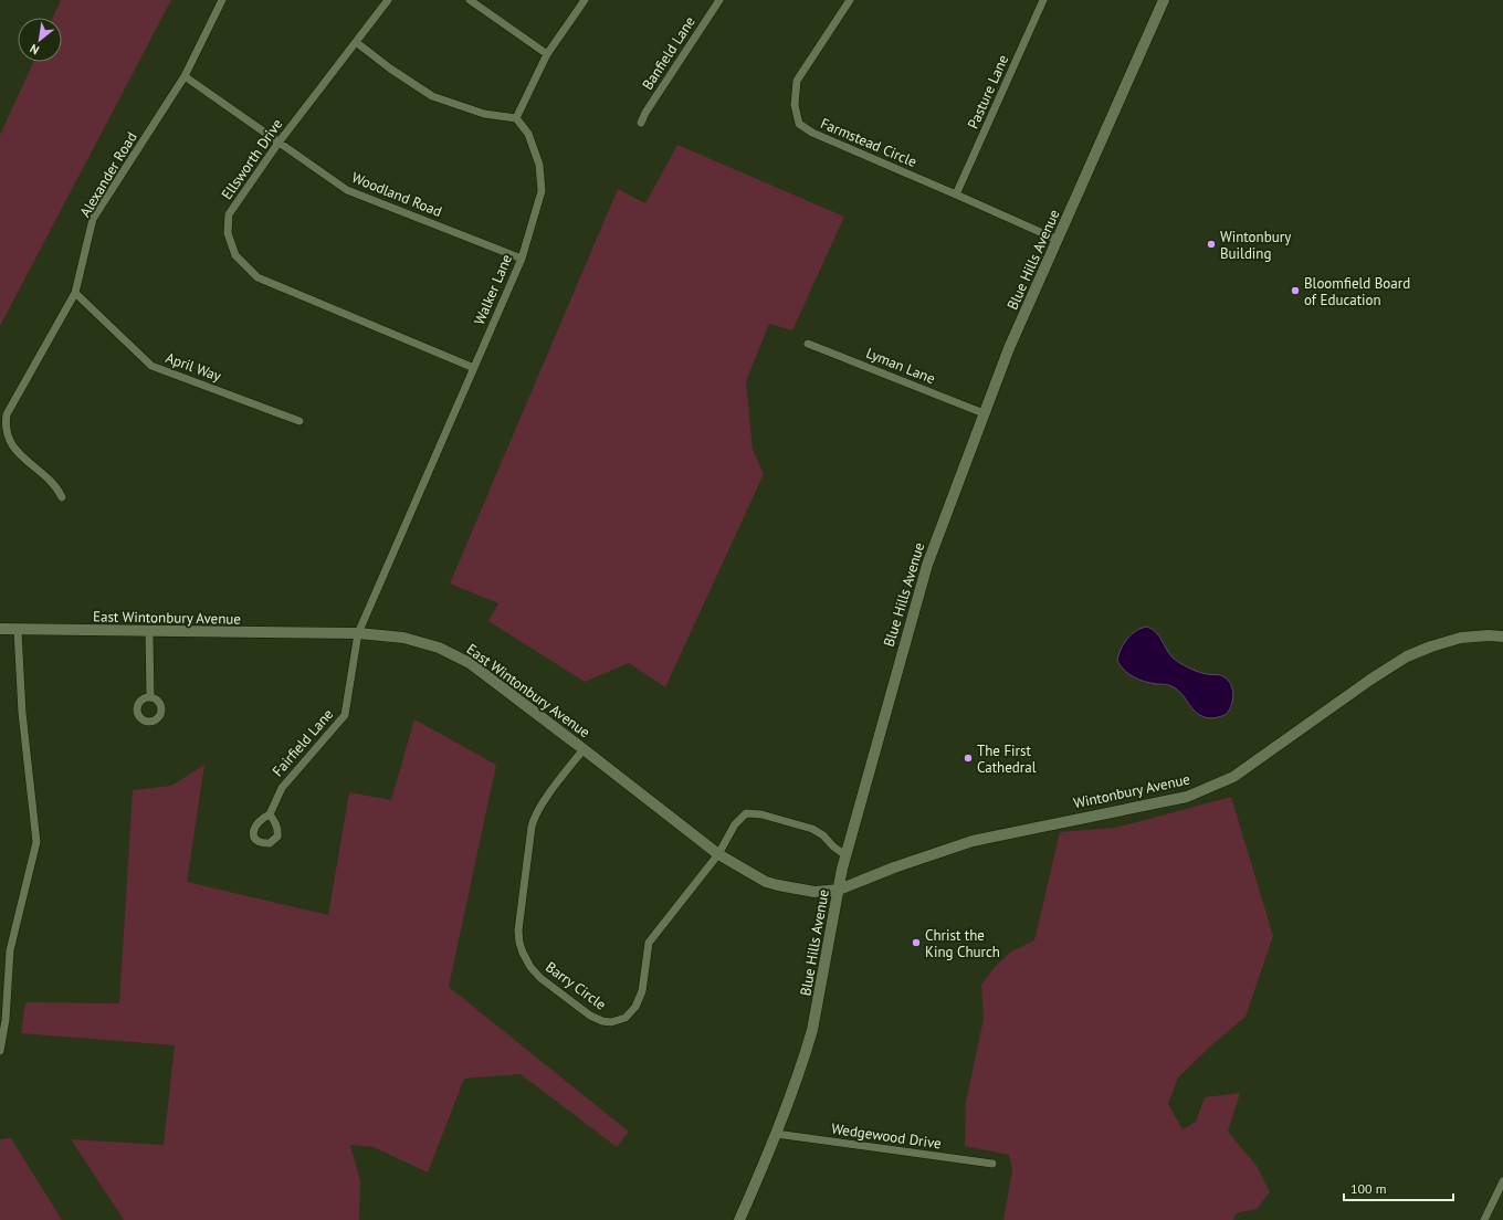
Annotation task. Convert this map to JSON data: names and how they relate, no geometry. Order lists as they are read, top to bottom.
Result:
{
  "streets": {
    "main road": ["Blue Hills Avenue", "East Wintonbury Avenue", "Wintonbury Avenue"],
    "street": [
      "Banfield Lane",
      "Pasture Lane",
      "Farmstead Circle",
      "Ellsworth Drive",
      "Alexander Road",
      "Woodland Road",
      "Walker Lane",
      "Lyman Lane",
      "April Way",
      "Fairfield Lane",
      "Barry Circle",
      "Wedgewood Drive"
    ]
  },
  "crossings": [
    ["Pasture Lane", "Farmstead Circle"],
    ["Farmstead Circle", "Blue Hills Avenue"],
    ["Ellsworth Drive", "Woodland Road"],
    ["Ellsworth Drive", "Walker Lane"],
    ["Alexander Road", "Woodland Road"],
    ["Alexander Road", "April Way"],
    ["Woodland Road", "Walker Lane"],
    ["Blue Hills Avenue", "Lyman Lane"],
    ["Blue Hills Avenue", "East Wintonbury Avenue"],
    ["Blue Hills Avenue", "Wintonbury Avenue"],
    ["Blue Hills Avenue", "Barry Circle"],
    ["Blue Hills Avenue", "Wedgewood Drive"],
    ["Walker Lane", "East Wintonbury Avenue"],
    ["Walker Lane", "Fairfield Lane"],
    ["East Wintonbury Avenue", "Fairfield Lane"],
    ["East Wintonbury Avenue", "Wintonbury Avenue"],
    ["East Wintonbury Avenue", "Barry Circle"]
  ],
  "places": [
    "Wintonbury Building",
    "Bloomfield Board of Education",
    "The First Cathedral",
    "Christ the King Church"
  ],
  "scale_bar": "100 m",
  "north": "bottom left"
}
